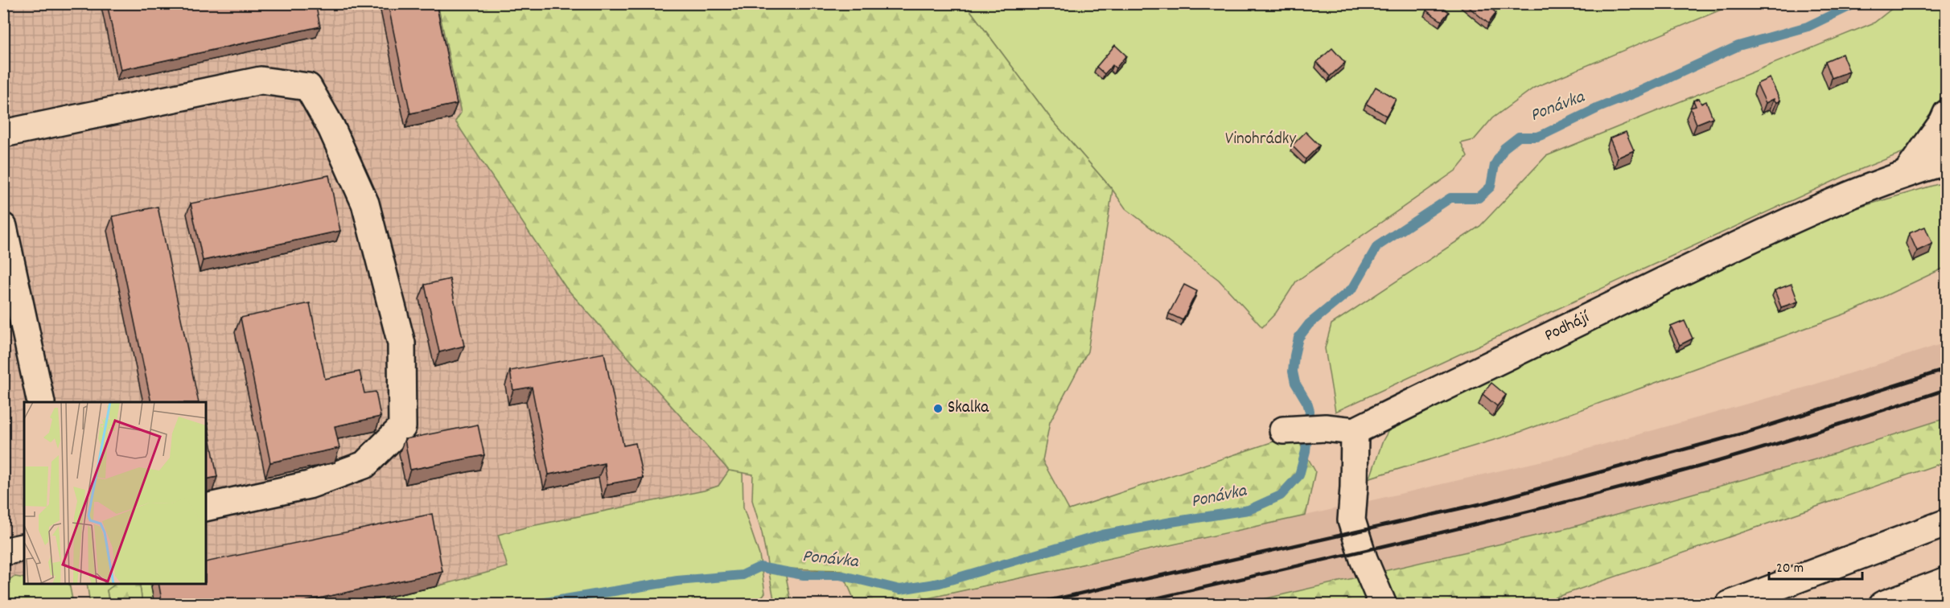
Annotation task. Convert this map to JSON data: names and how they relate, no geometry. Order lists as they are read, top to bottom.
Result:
{
  "streets": {
    "main road": ["Podhájí"]
  },
  "water": ["Ponávka"],
  "parks": ["Vinohrádky"],
  "places": ["Skalka"],
  "scale_bar": "20 m"
}
